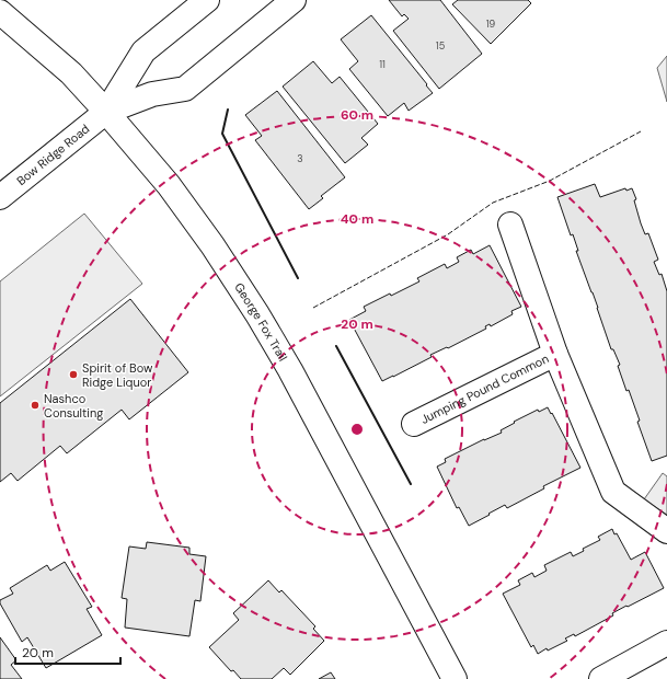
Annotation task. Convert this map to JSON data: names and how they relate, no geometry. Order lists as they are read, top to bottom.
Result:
{
  "streets": {
    "street": ["Bow Ridge Road", "George Fox Trail", "Jumping Pound Common"]
  },
  "crossings": [
    ["Bow Ridge Road", "George Fox Trail"]
  ],
  "places": ["Spirit of Bow Ridge Liquor", "Nashco Consulting"],
  "house_numbers": [
    "19",
    "15",
    "11",
    "3"
  ],
  "scale_bar": "20 m",
  "rings": ["60 m", "40 m", "20 m"]
}
